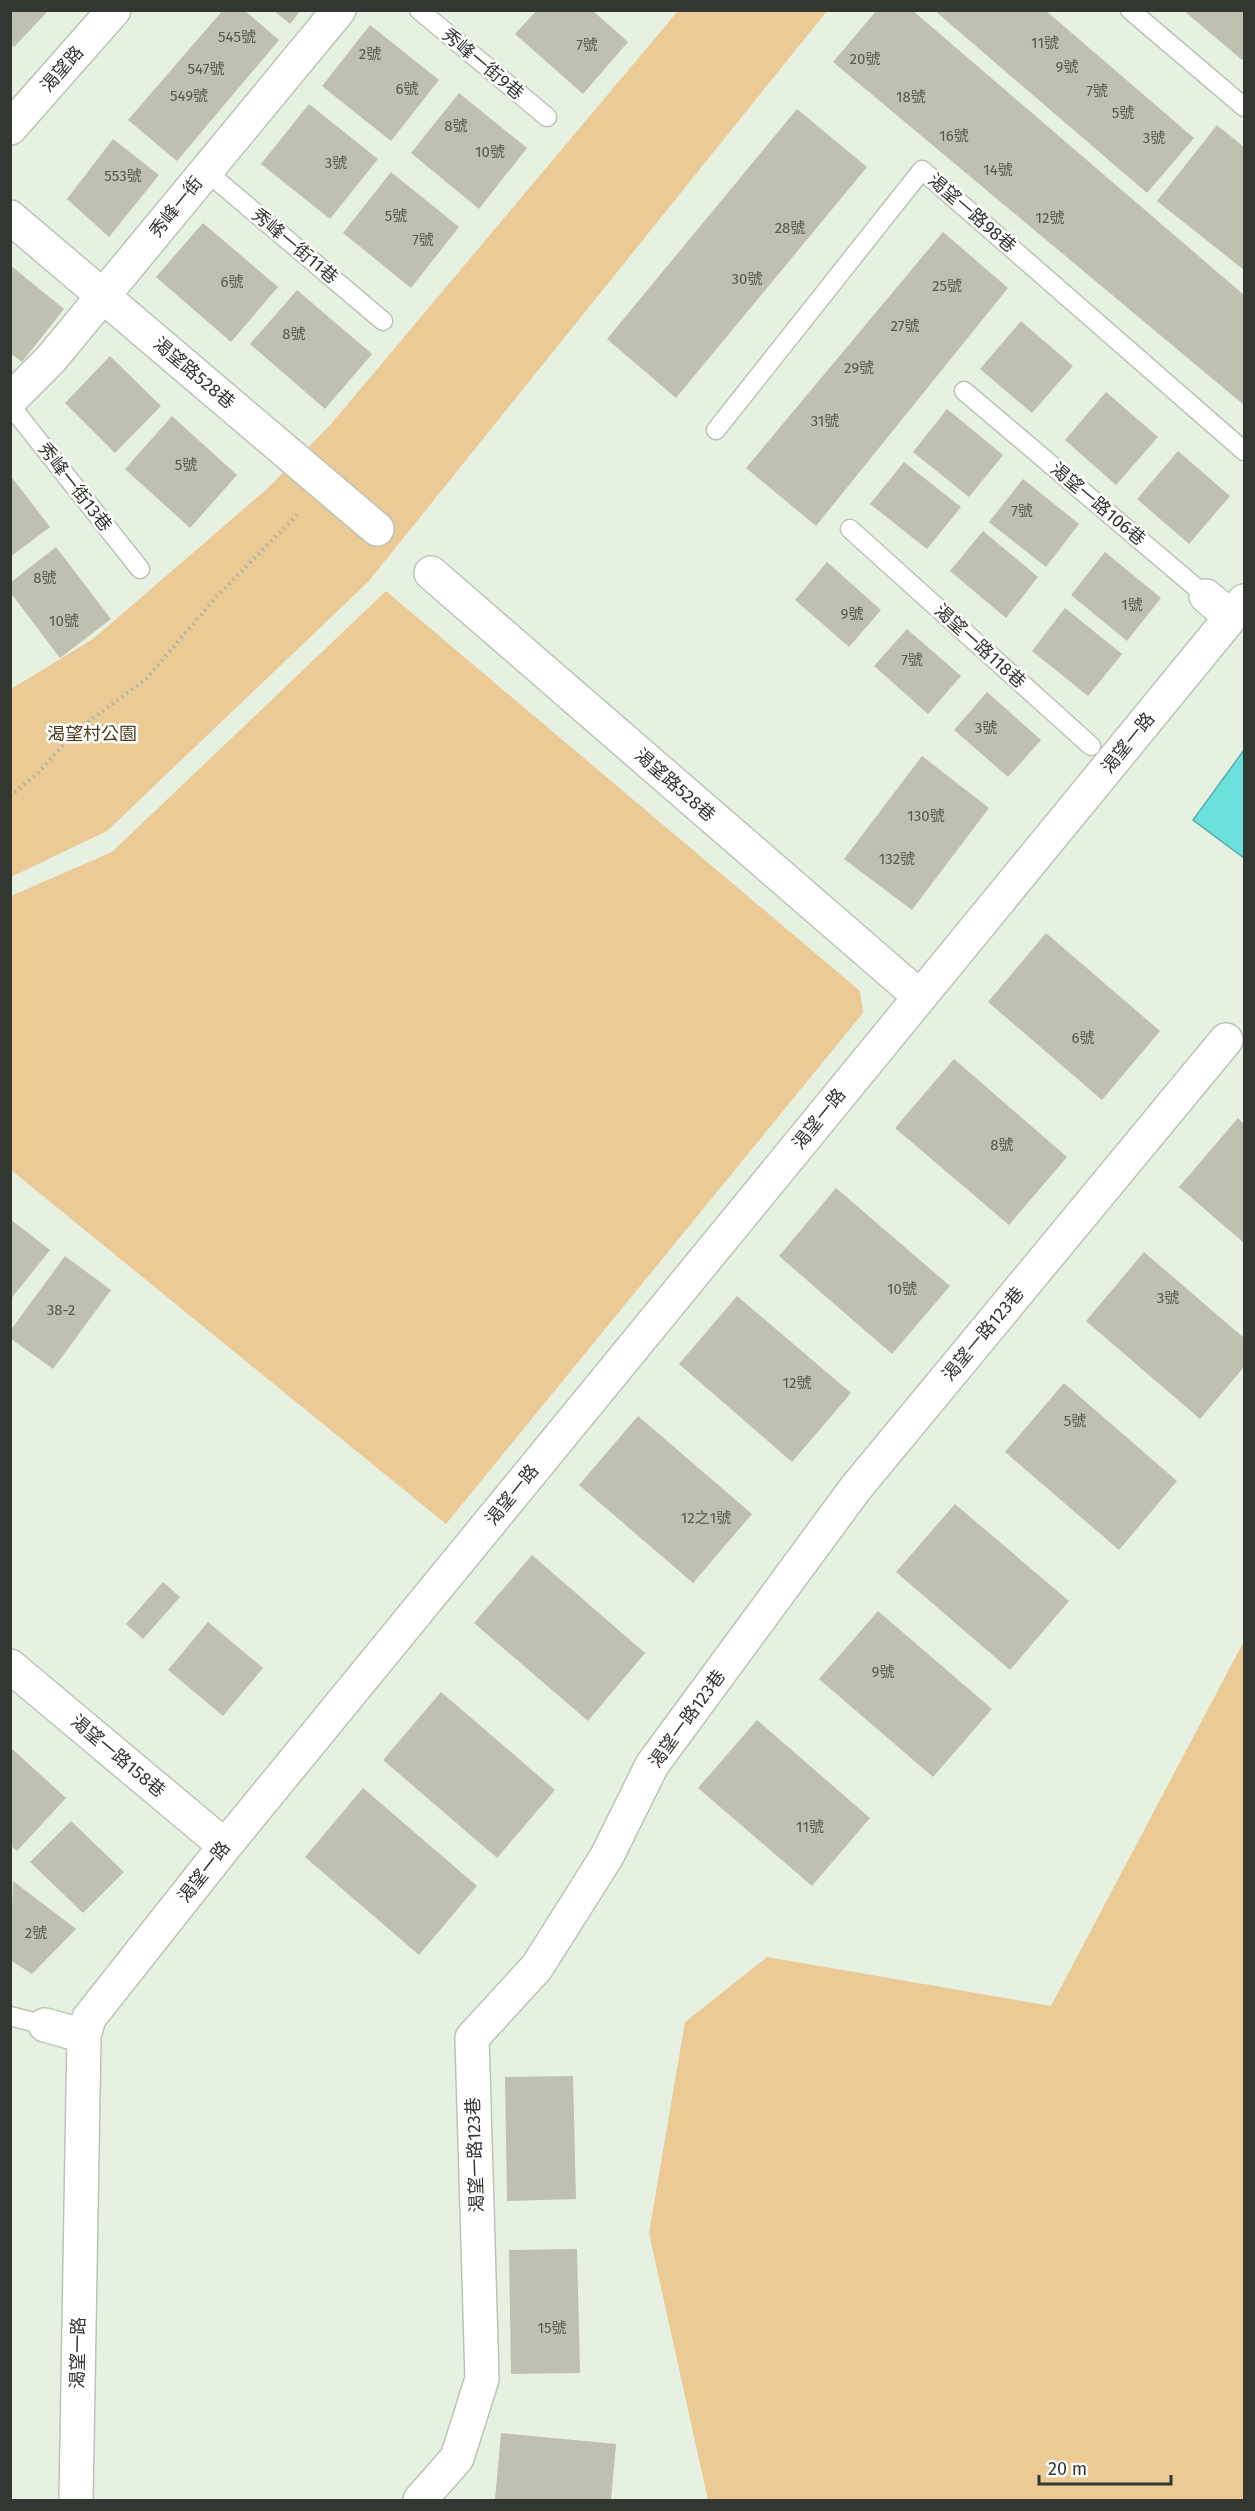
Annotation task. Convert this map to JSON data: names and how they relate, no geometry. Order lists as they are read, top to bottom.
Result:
{
  "streets": {
    "street": [
      "渴望路",
      "秀峰一街",
      "渴望路528巷",
      "渴望一路106巷",
      "渴望一路",
      "渴望一路123巷",
      "渴望一路158巷"
    ],
    "lane": [
      "秀峰一街9巷",
      "渴望一路98巷",
      "秀峰一街11巷",
      "秀峰一街13巷",
      "渴望一路118巷"
    ]
  },
  "crossings": [
    ["秀峰一街", "秀峰一街11巷"],
    ["秀峰一街", "渴望路528巷"],
    ["渴望路528巷", "渴望一路"],
    ["渴望一路106巷", "渴望一路"],
    ["渴望一路118巷", "渴望一路"],
    ["渴望一路", "渴望一路158巷"]
  ],
  "parks": ["渴望村公園"],
  "house_numbers": [
    "545號",
    "11號",
    "7號",
    "2號",
    "20號",
    "9號",
    "547號",
    "6號",
    "7號",
    "549號",
    "18號",
    "5號",
    "8號",
    "16號",
    "3號",
    "10號",
    "3號",
    "14號",
    "553號",
    "5號",
    "12號",
    "28號",
    "7號",
    "30號",
    "6號",
    "25號",
    "27號",
    "8號",
    "29號",
    "31號",
    "5號",
    "7號",
    "8號",
    "1號",
    "9號",
    "10號",
    "7號",
    "3號",
    "130號",
    "132號",
    "6號",
    "8號",
    "10號",
    "3號",
    "38-2",
    "12號",
    "5號",
    "12之1號",
    "9號",
    "11號",
    "2號",
    "15號"
  ],
  "scale_bar": "20 m"
}
